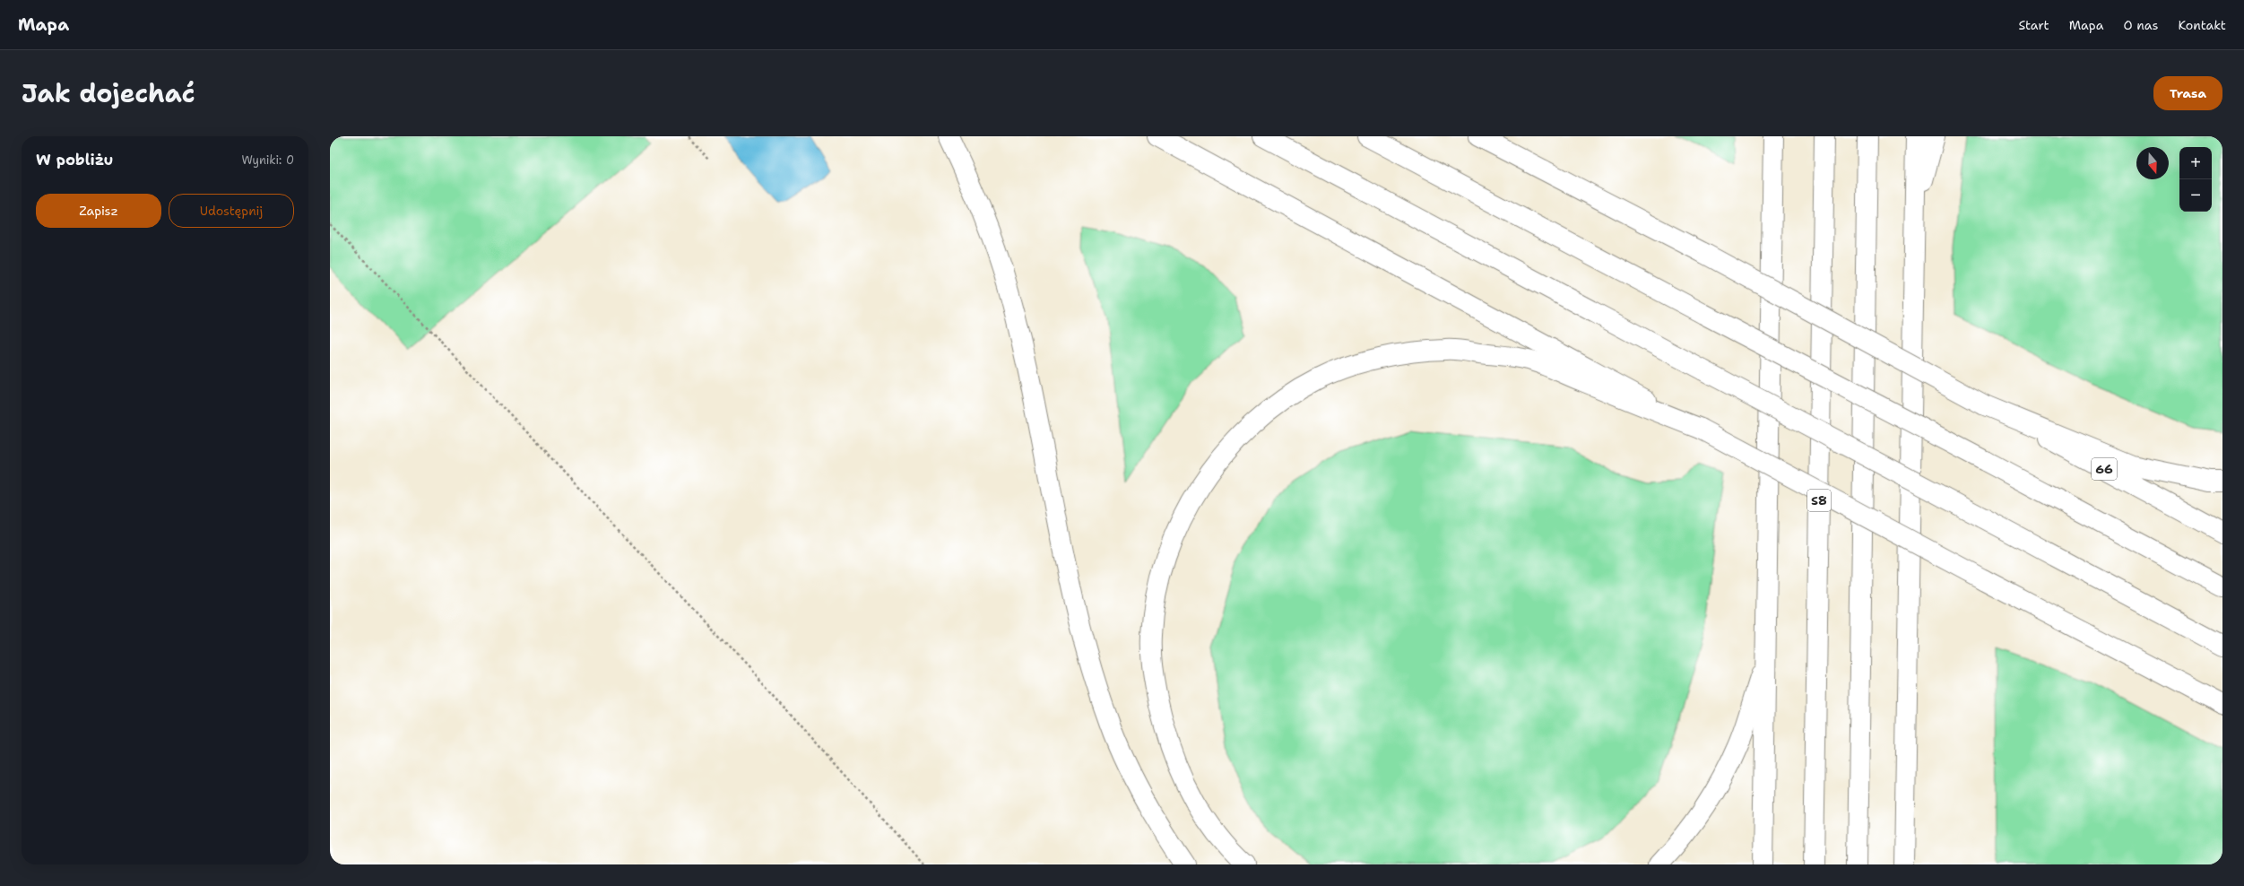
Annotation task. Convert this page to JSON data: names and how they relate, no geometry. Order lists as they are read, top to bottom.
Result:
{
  "streets": {
    "main road": ["66", "S8"]
  },
  "north": "bottom",
  "page": {
    "header": "Mapa",
    "nav": [
      "Start",
      "Mapa",
      "O nas",
      "Kontakt"
    ],
    "title": "Jak dojechać",
    "buttons": [
      "Trasa",
      ["Zapisz", "Udostępnij"]
    ],
    "heading": ["W pobliżu", "Wyniki: 0"],
    "map_buttons": ["+", "−"]
  }
}
